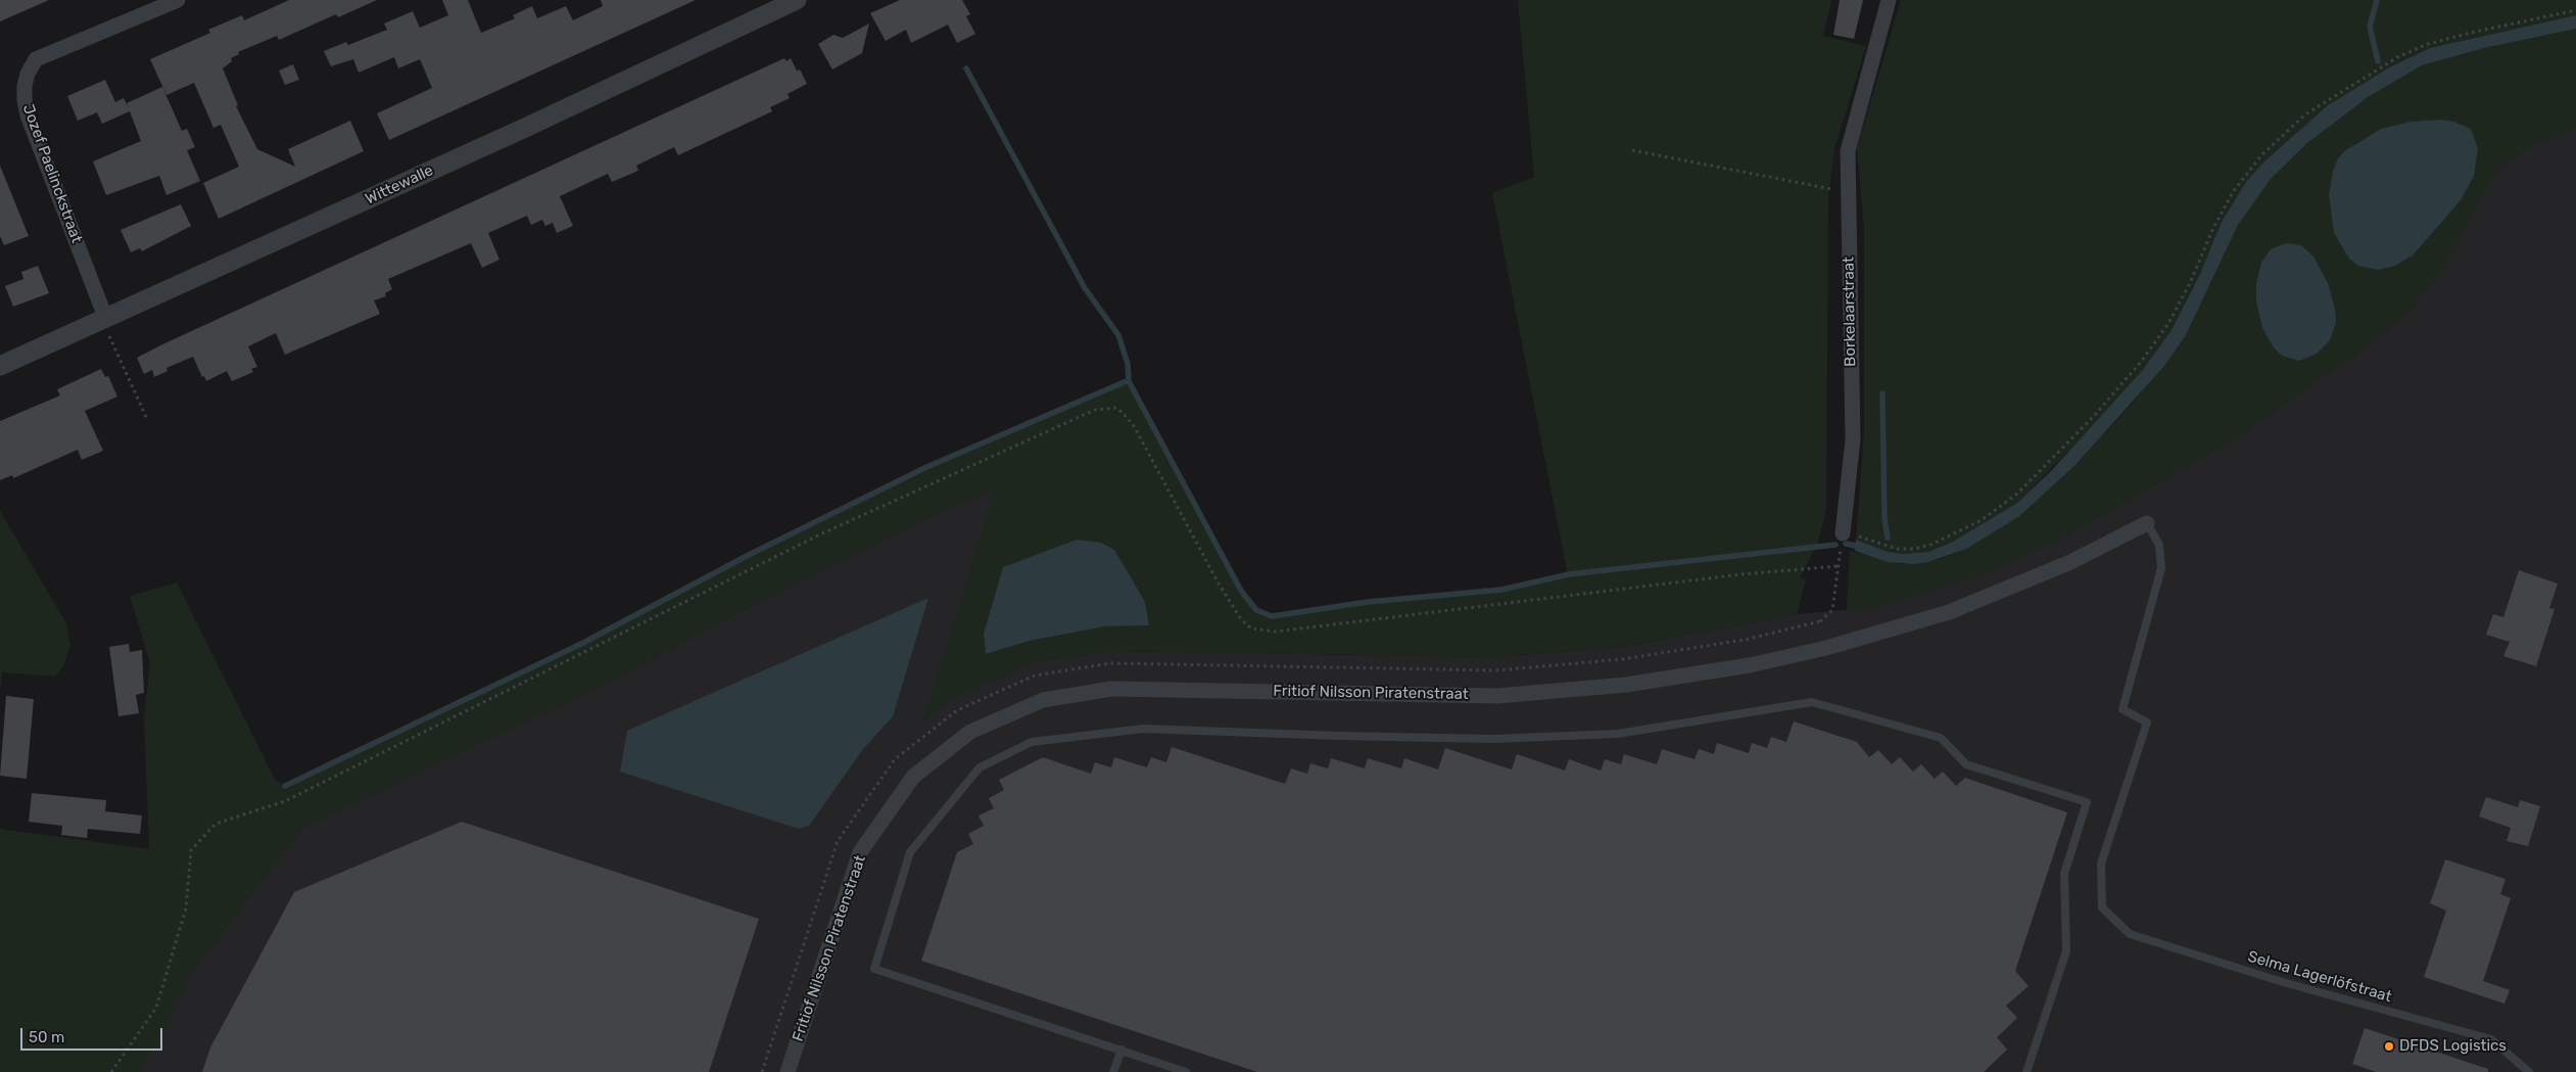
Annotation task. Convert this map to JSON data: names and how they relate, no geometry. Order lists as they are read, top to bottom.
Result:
{
  "streets": {
    "street": [
      "Jozef Paelinckstraat",
      "Wittewalle",
      "Borkelaarstraat",
      "Fritiof Nilsson Piratenstraat"
    ],
    "lane": ["Selma Lagerlöfstraat"]
  },
  "crossings": [
    ["Jozef Paelinckstraat", "Wittewalle"],
    ["Fritiof Nilsson Piratenstraat", "Selma Lagerlöfstraat"]
  ],
  "places": ["DFDS Logistics"],
  "scale_bar": "50 m"
}
